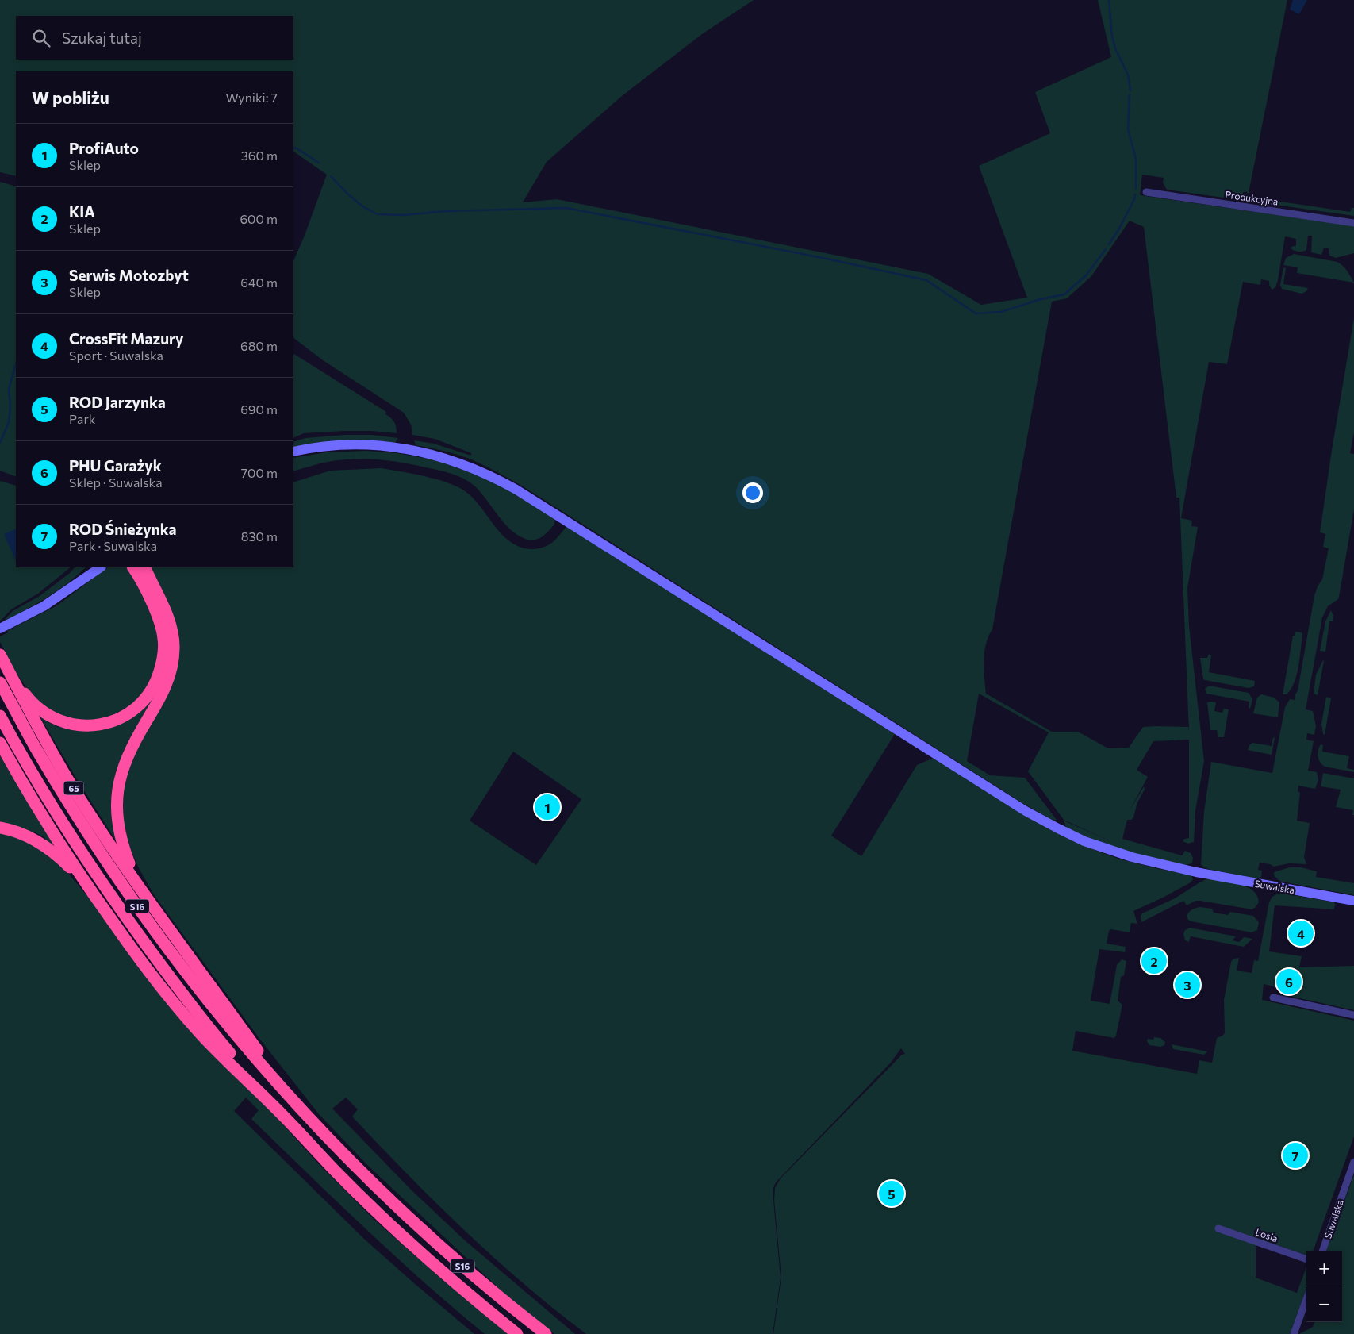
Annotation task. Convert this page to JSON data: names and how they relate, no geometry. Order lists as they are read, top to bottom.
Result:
{
  "streets": {
    "highway": ["65", "S16"],
    "main road": ["Suwalska"],
    "street": ["Produkcyjna", "Łosia"]
  },
  "crossings": [
    ["65", "S16"]
  ],
  "page": {
    "search": "Szukaj tutaj",
    "heading": ["W pobliżu", "Wyniki: 7"],
    "list": [
      {
        "mark": "1",
        "name": "ProfiAuto",
        "note": "Sklep",
        "value": "360 m"
      },
      {
        "mark": "2",
        "name": "KIA",
        "note": "Sklep",
        "value": "600 m"
      },
      {
        "mark": "3",
        "name": "Serwis Motozbyt",
        "note": "Sklep",
        "value": "640 m"
      },
      {
        "mark": "4",
        "name": "CrossFit Mazury",
        "note": "Sport · Suwalska",
        "value": "680 m"
      },
      {
        "mark": "5",
        "name": "ROD Jarzynka",
        "note": "Park",
        "value": "690 m"
      },
      {
        "mark": "6",
        "name": "PHU Garażyk",
        "note": "Sklep · Suwalska",
        "value": "700 m"
      },
      {
        "mark": "7",
        "name": "ROD Śnieżynka",
        "note": "Park · Suwalska",
        "value": "830 m"
      }
    ],
    "pins": [
      "1",
      "4",
      "2",
      "6",
      "3",
      "7",
      "5"
    ],
    "map_buttons": ["+", "−"]
  }
}
